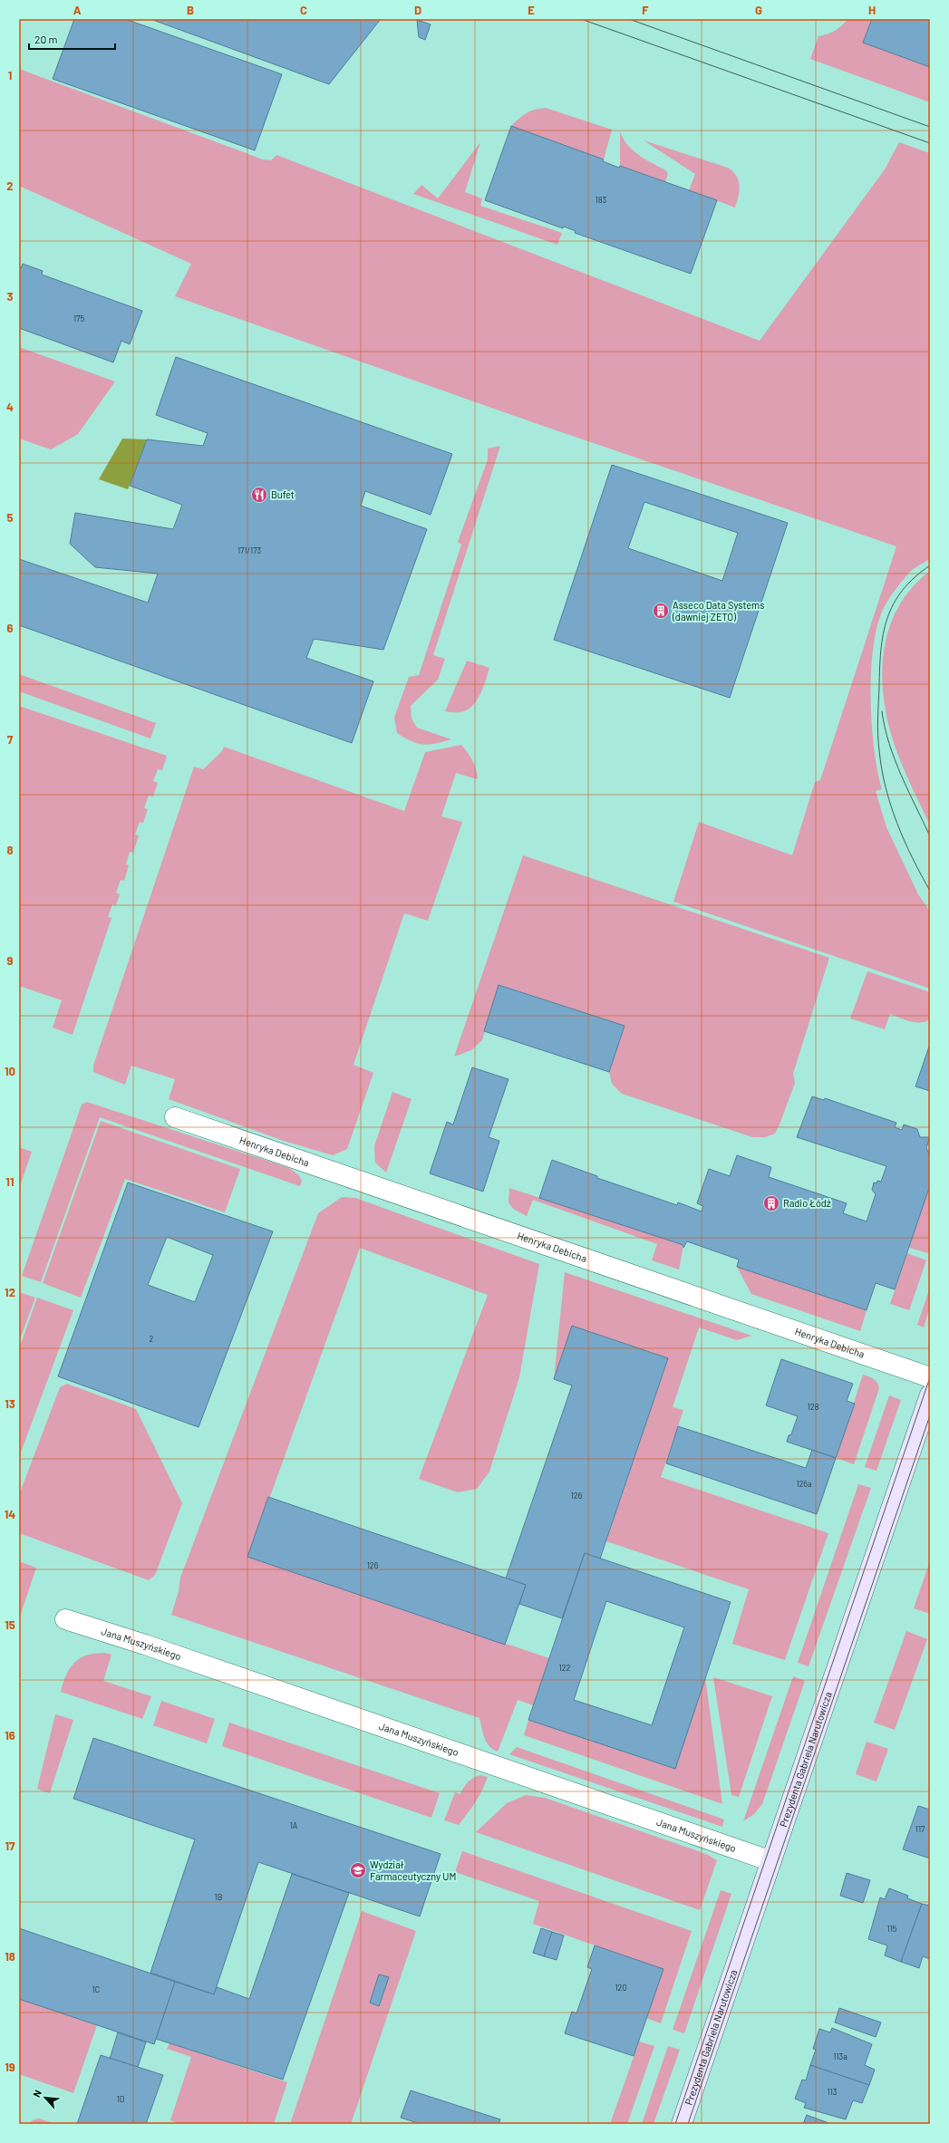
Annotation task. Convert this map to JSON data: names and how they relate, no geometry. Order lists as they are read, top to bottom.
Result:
{
  "streets": {
    "street": ["Henryka Debicha", "Jana Muszyńskiego", "Prezydenta Gabriela Narutowicza"]
  },
  "crossings": [
    ["Jana Muszyńskiego", "Prezydenta Gabriela Narutowicza"]
  ],
  "places": {
    "restaurant": ["Bufet"],
    "building": ["Asseco Data Systems (dawniej ZETO)", "Radio Łódź"],
    "school or university": ["Wydział Farmaceutyczny UM"]
  },
  "house_numbers": [
    "183",
    "175",
    "171/173",
    "2",
    "128",
    "126a",
    "126",
    "126",
    "122",
    "1A",
    "117",
    "1B",
    "115",
    "120",
    "1C",
    "113a",
    "113",
    "1D"
  ],
  "scale_bar": "20 m",
  "north": "top left",
  "grid": {
    "columns": [
      "A",
      "B",
      "C",
      "D",
      "E",
      "F",
      "G",
      "H"
    ],
    "rows": [
      "1",
      "2",
      "3",
      "4",
      "5",
      "6",
      "7",
      "8",
      "9",
      "10",
      "11",
      "12",
      "13",
      "14",
      "15",
      "16",
      "17",
      "18",
      "19"
    ]
  }
}
